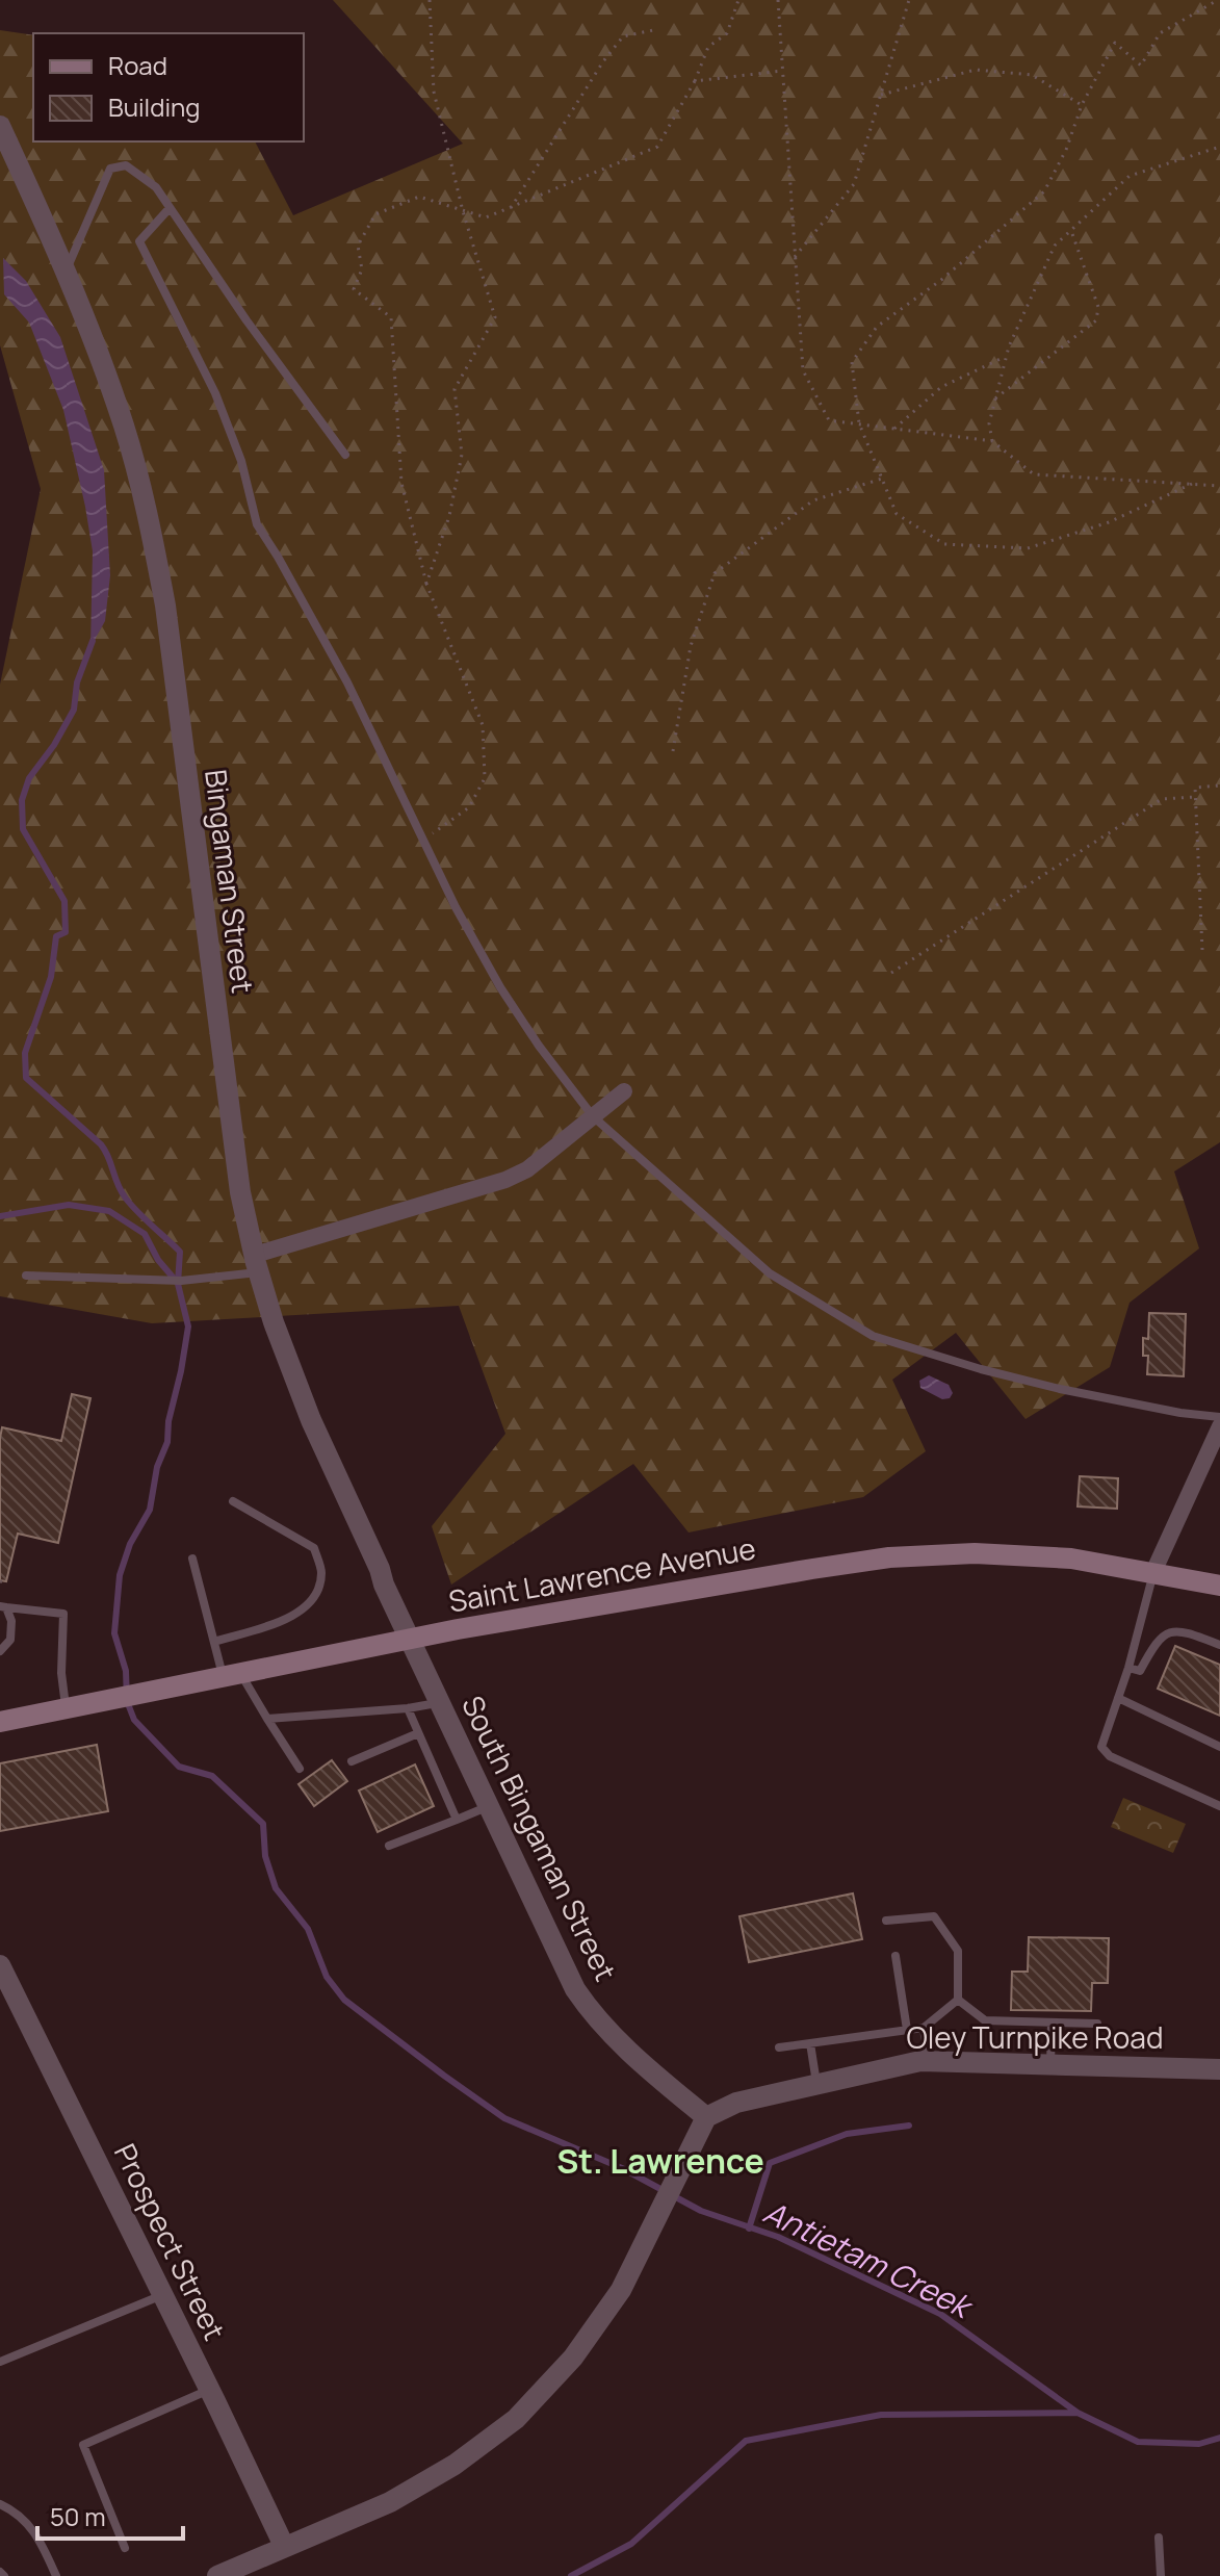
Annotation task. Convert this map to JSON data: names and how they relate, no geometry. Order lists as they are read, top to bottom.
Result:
{
  "streets": {
    "main road": ["Saint Lawrence Avenue"],
    "street": [
      "Bingaman Street",
      "South Bingaman Street",
      "Oley Turnpike Road",
      "Prospect Street"
    ]
  },
  "crossings": [
    ["Bingaman Street", "Saint Lawrence Avenue"],
    ["Bingaman Street", "South Bingaman Street"],
    ["Saint Lawrence Avenue", "South Bingaman Street"],
    ["South Bingaman Street", "Oley Turnpike Road"]
  ],
  "districts": ["St. Lawrence"],
  "water": ["Antietam Creek"],
  "legend": ["Road", "Building"],
  "scale_bar": "50 m"
}
